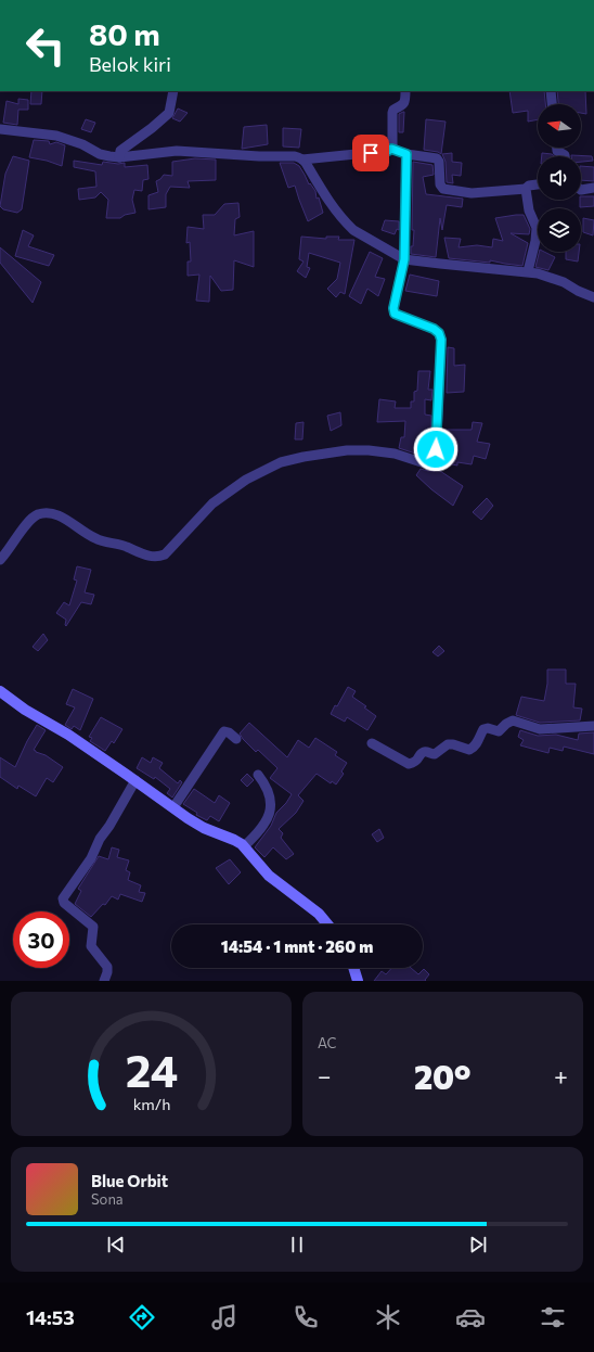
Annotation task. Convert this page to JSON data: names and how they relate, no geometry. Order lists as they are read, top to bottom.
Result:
{
  "north": "left",
  "page": {
    "turn": ["80 m", "Belok kiri"],
    "limit": "30",
    "trip": "14:54 · 1 mnt · 260 m",
    "tile": "AC",
    "heat": ["−", "20°", "+"],
    "song": ["Blue Orbit", "Sona"],
    "tabs": "14:53",
    "gauge": ["24", "km/h"]
  }
}
